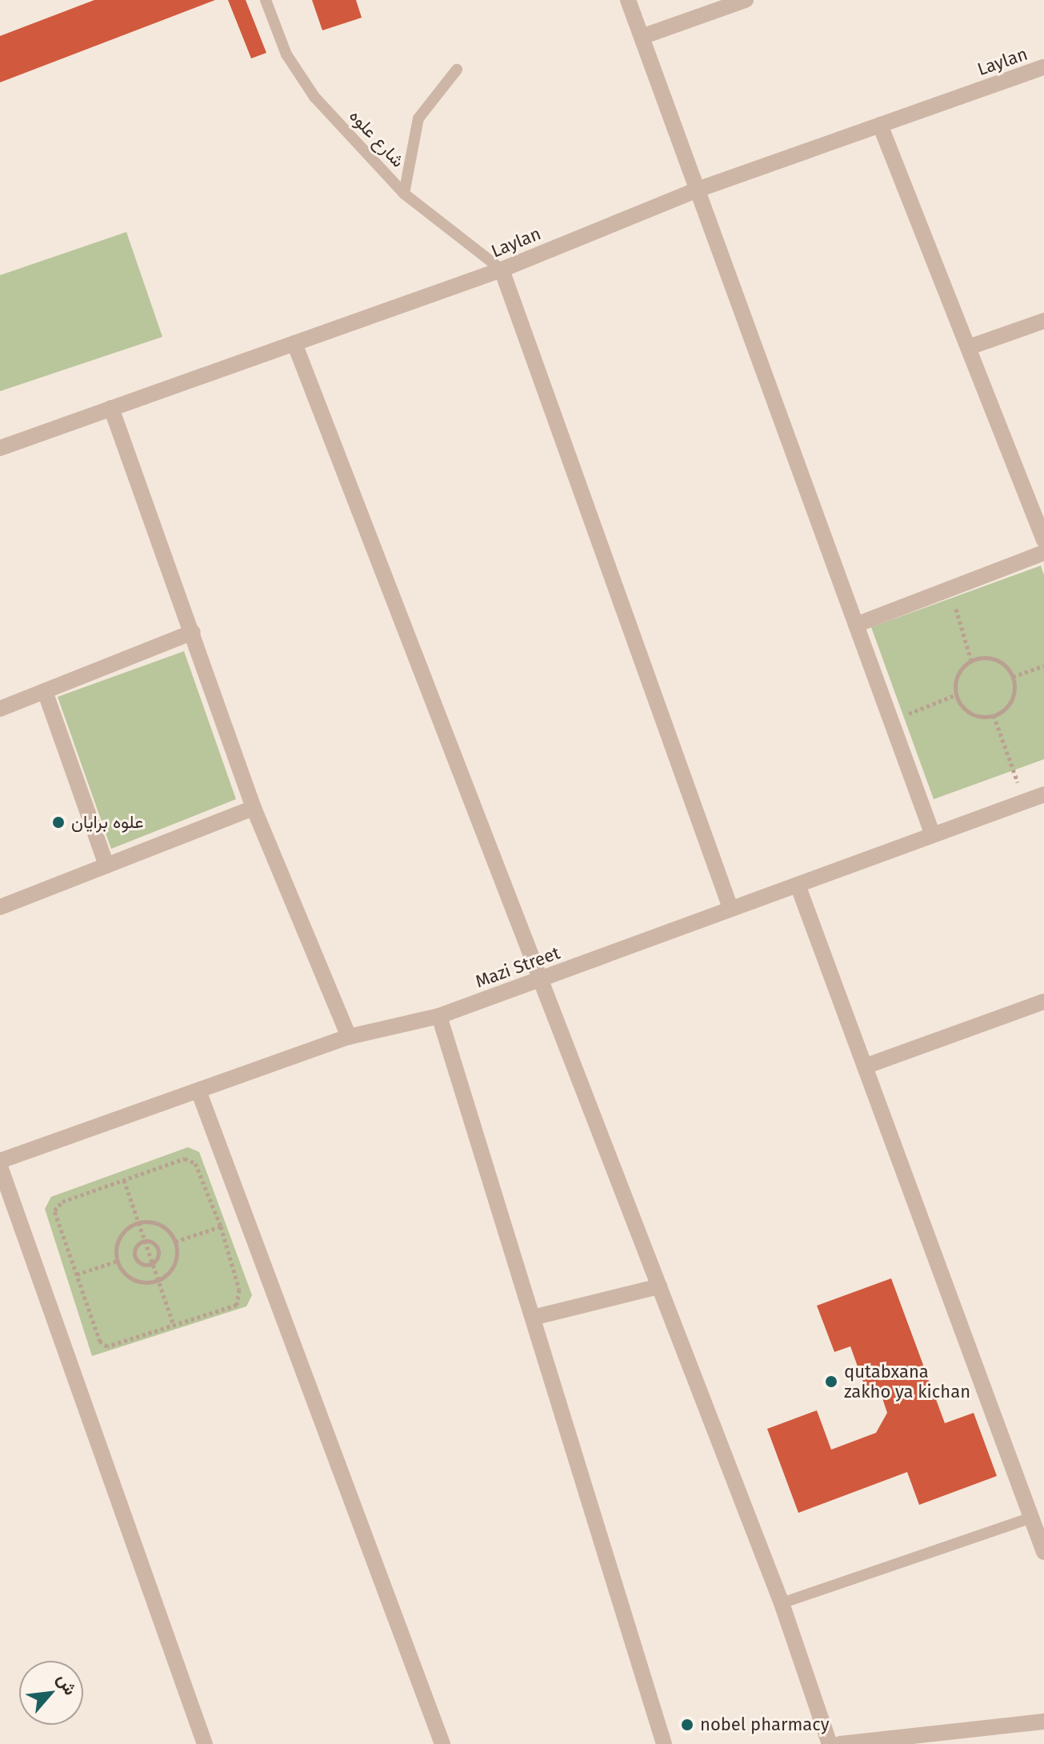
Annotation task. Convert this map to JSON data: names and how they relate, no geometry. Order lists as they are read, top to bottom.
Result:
{
  "streets": {
    "street": ["Laylan", "Mazi Street"],
    "lane": ["شارع علوه"]
  },
  "crossings": [
    ["Laylan", "شارع علوه"]
  ],
  "places": ["علوه برايان", "qutabxana zakho ya kichan", "nobel pharmacy"],
  "north": "top right"
}
